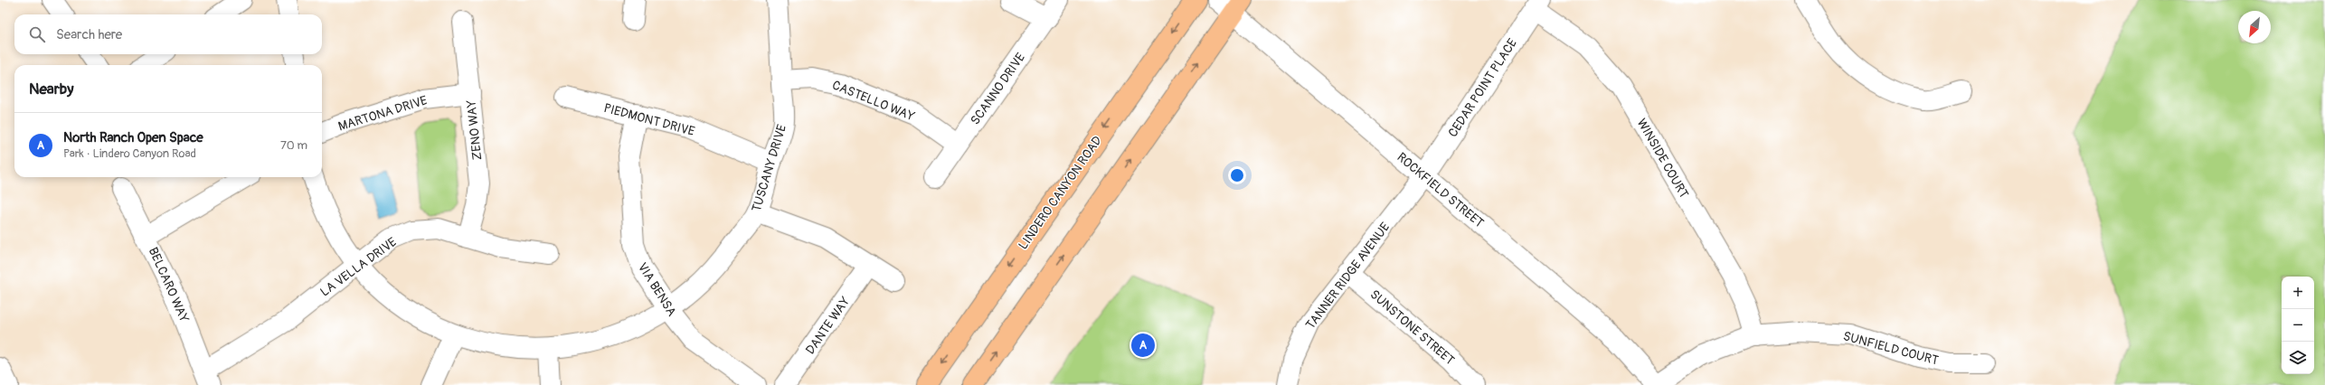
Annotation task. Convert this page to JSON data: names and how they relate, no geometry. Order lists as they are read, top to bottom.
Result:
{
  "streets": {
    "main road": ["LINDERO CANYON ROAD"],
    "street": [
      "CEDAR POINT PLACE",
      "SCANNO DRIVE",
      "CASTELLO WAY",
      "MARTONA DRIVE",
      "PIEDMONT DRIVE",
      "ZENO WAY",
      "WINSIDE COURT",
      "TUSCANY DRIVE",
      "ROCKFIELD STREET",
      "LA VELLA DRIVE",
      "TANNER RIDGE AVENUE",
      "BELCARO WAY",
      "VIA BENSA",
      "DANTE WAY",
      "SUNSTONE STREET",
      "SUNFIELD COURT"
    ]
  },
  "crossings": [
    ["CEDAR POINT PLACE", "WINSIDE COURT"],
    ["CEDAR POINT PLACE", "ROCKFIELD STREET"],
    ["CEDAR POINT PLACE", "TANNER RIDGE AVENUE"],
    ["SCANNO DRIVE", "CASTELLO WAY"],
    ["CASTELLO WAY", "TUSCANY DRIVE"],
    ["MARTONA DRIVE", "ZENO WAY"],
    ["PIEDMONT DRIVE", "TUSCANY DRIVE"],
    ["PIEDMONT DRIVE", "VIA BENSA"],
    ["ZENO WAY", "LA VELLA DRIVE"],
    ["WINSIDE COURT", "SUNFIELD COURT"],
    ["TUSCANY DRIVE", "LA VELLA DRIVE"],
    ["TUSCANY DRIVE", "VIA BENSA"],
    ["ROCKFIELD STREET", "TANNER RIDGE AVENUE"],
    ["ROCKFIELD STREET", "SUNFIELD COURT"],
    ["LA VELLA DRIVE", "BELCARO WAY"],
    ["TANNER RIDGE AVENUE", "SUNSTONE STREET"]
  ],
  "north": "bottom left",
  "page": {
    "search": "Search here",
    "heading": "Nearby",
    "list": [
      {
        "mark": "A",
        "name": "North Ranch Open Space",
        "note": "Park · Lindero Canyon Road",
        "value": "70 m"
      }
    ],
    "map_buttons": ["+", "−"],
    "pins": "A"
  }
}
